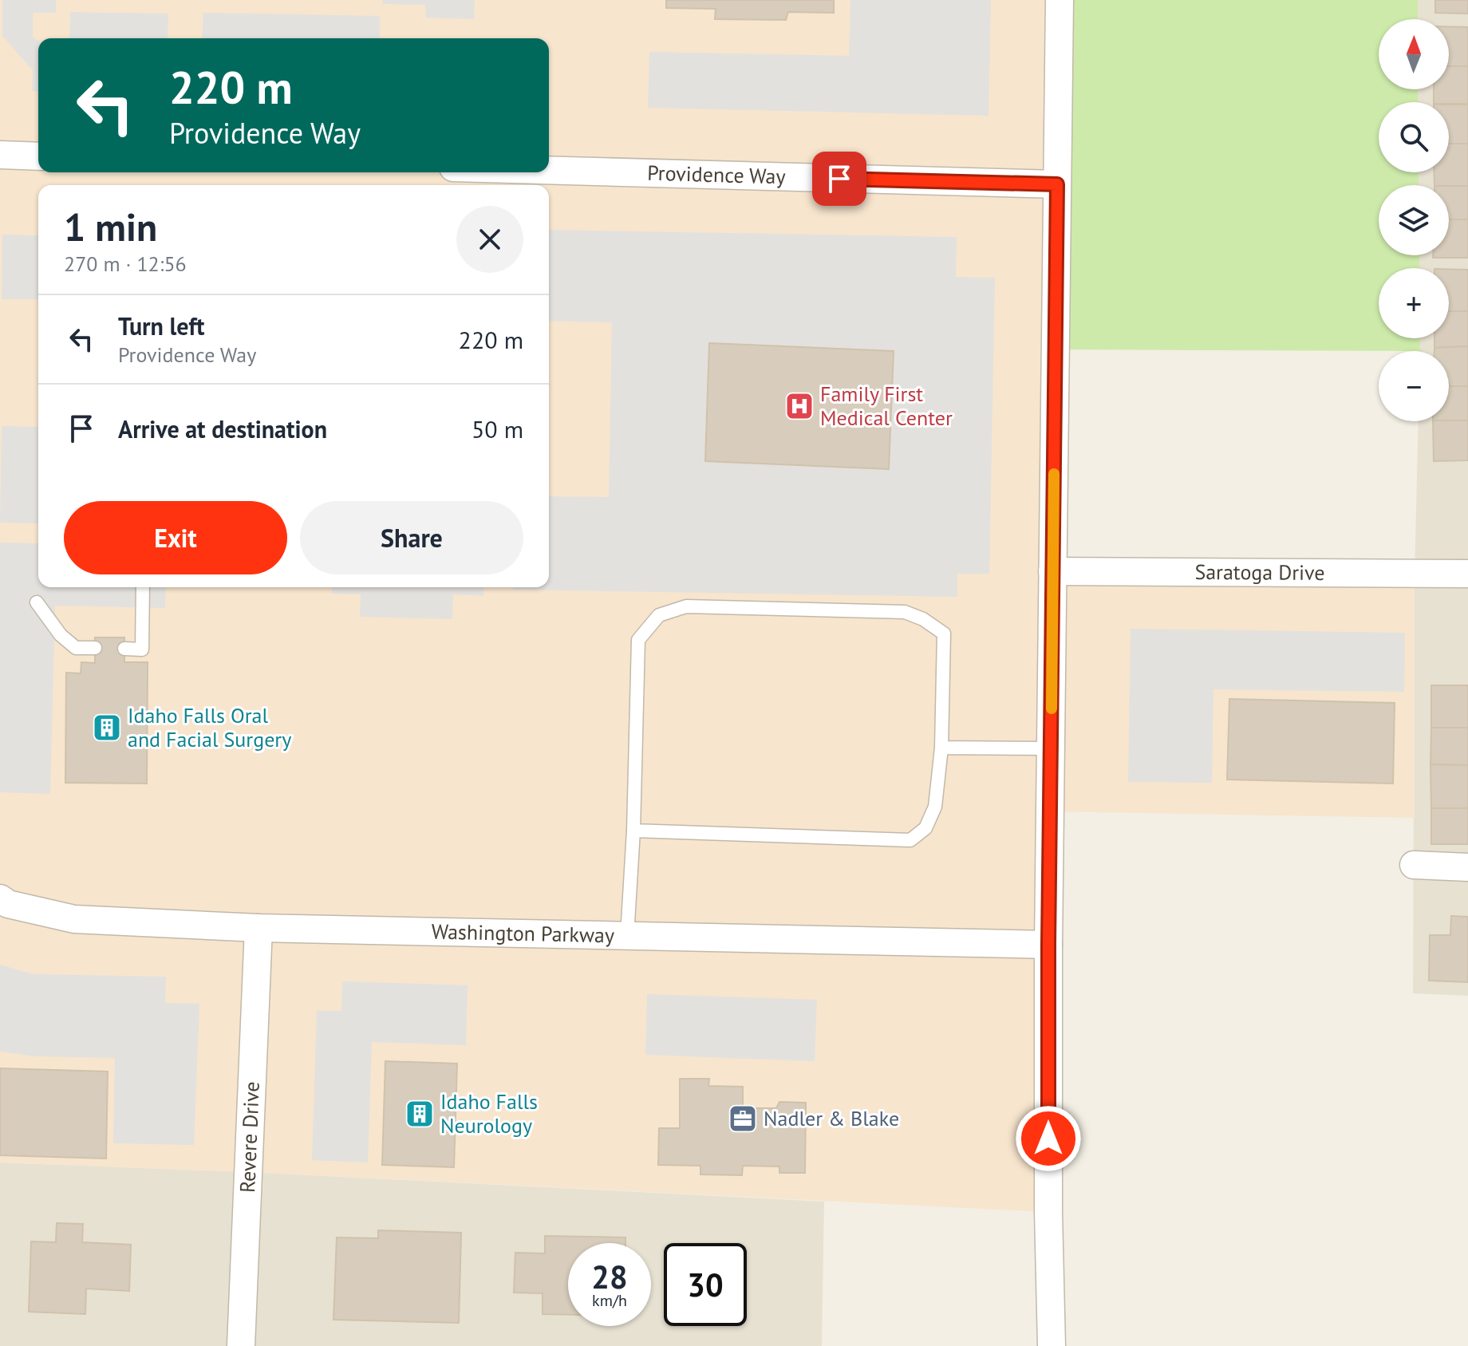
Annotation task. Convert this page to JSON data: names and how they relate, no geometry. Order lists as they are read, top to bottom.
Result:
{
  "streets": {
    "street": [
      "Providence Way",
      "Saratoga Drive",
      "Washington Parkway",
      "Revere Drive"
    ]
  },
  "crossings": [
    ["Washington Parkway", "Revere Drive"]
  ],
  "places": {
    "hospital": ["Family First Medical Center"],
    "building": ["Idaho Falls Oral and Facial Surgery", "Idaho Falls Neurology"],
    "office": ["Nadler & Blake"]
  },
  "north": "top",
  "page": {
    "map_buttons": ["+", "−"],
    "turn": ["220 m", "Providence Way"],
    "heading": ["1 min", "270 m · 12:56"],
    "list": [
      {
        "name": "Turn left",
        "note": "Providence Way",
        "value": "220 m"
      },
      {
        "name": "Arrive at destination",
        "value": "50 m"
      }
    ],
    "buttons": ["Exit", "Share"],
    "speed": "28 km/h",
    "limit": "30"
  }
}
